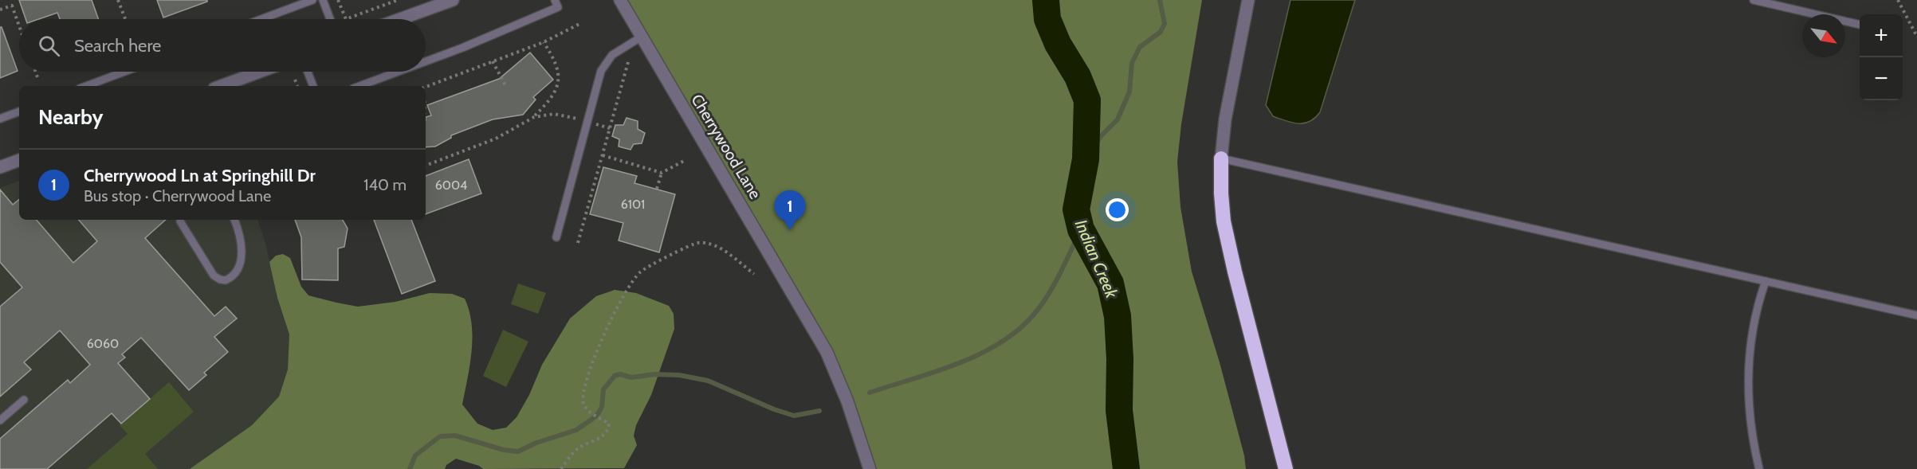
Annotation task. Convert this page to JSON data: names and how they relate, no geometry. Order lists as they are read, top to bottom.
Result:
{
  "streets": {
    "street": ["Cherrywood Lane"]
  },
  "water": ["Indian Creek"],
  "house_numbers": ["6004", "6101", "6060"],
  "north": "bottom right",
  "page": {
    "map_buttons": ["+", "−"],
    "search": "Search here",
    "heading": "Nearby",
    "list": [
      {
        "mark": "1",
        "name": "Cherrywood Ln at Springhill Dr",
        "note": "Bus stop · Cherrywood Lane",
        "value": "140 m"
      }
    ],
    "pins": "1"
  }
}
